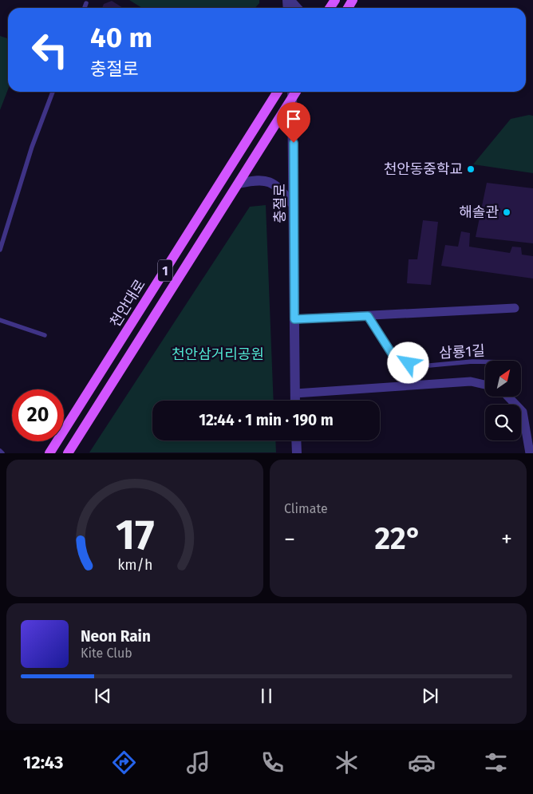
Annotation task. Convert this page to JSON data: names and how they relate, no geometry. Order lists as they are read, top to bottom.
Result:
{
  "streets": {
    "main road": ["1", "천안대로"],
    "street": ["충절로"],
    "lane": ["삼룡1길"]
  },
  "crossings": [
    ["충절로", "1"]
  ],
  "parks": ["천안삼거리공원"],
  "places": ["천안동중학교", "해솔관"],
  "north": "top right",
  "page": {
    "turn": ["40 m", "충절로"],
    "limit": "20",
    "trip": "12:44 · 1 min · 190 m",
    "tile": "Climate",
    "heat": ["−", "22°", "+"],
    "song": ["Neon Rain", "Kite Club"],
    "tabs": "12:43",
    "gauge": ["17", "km/h"]
  }
}
